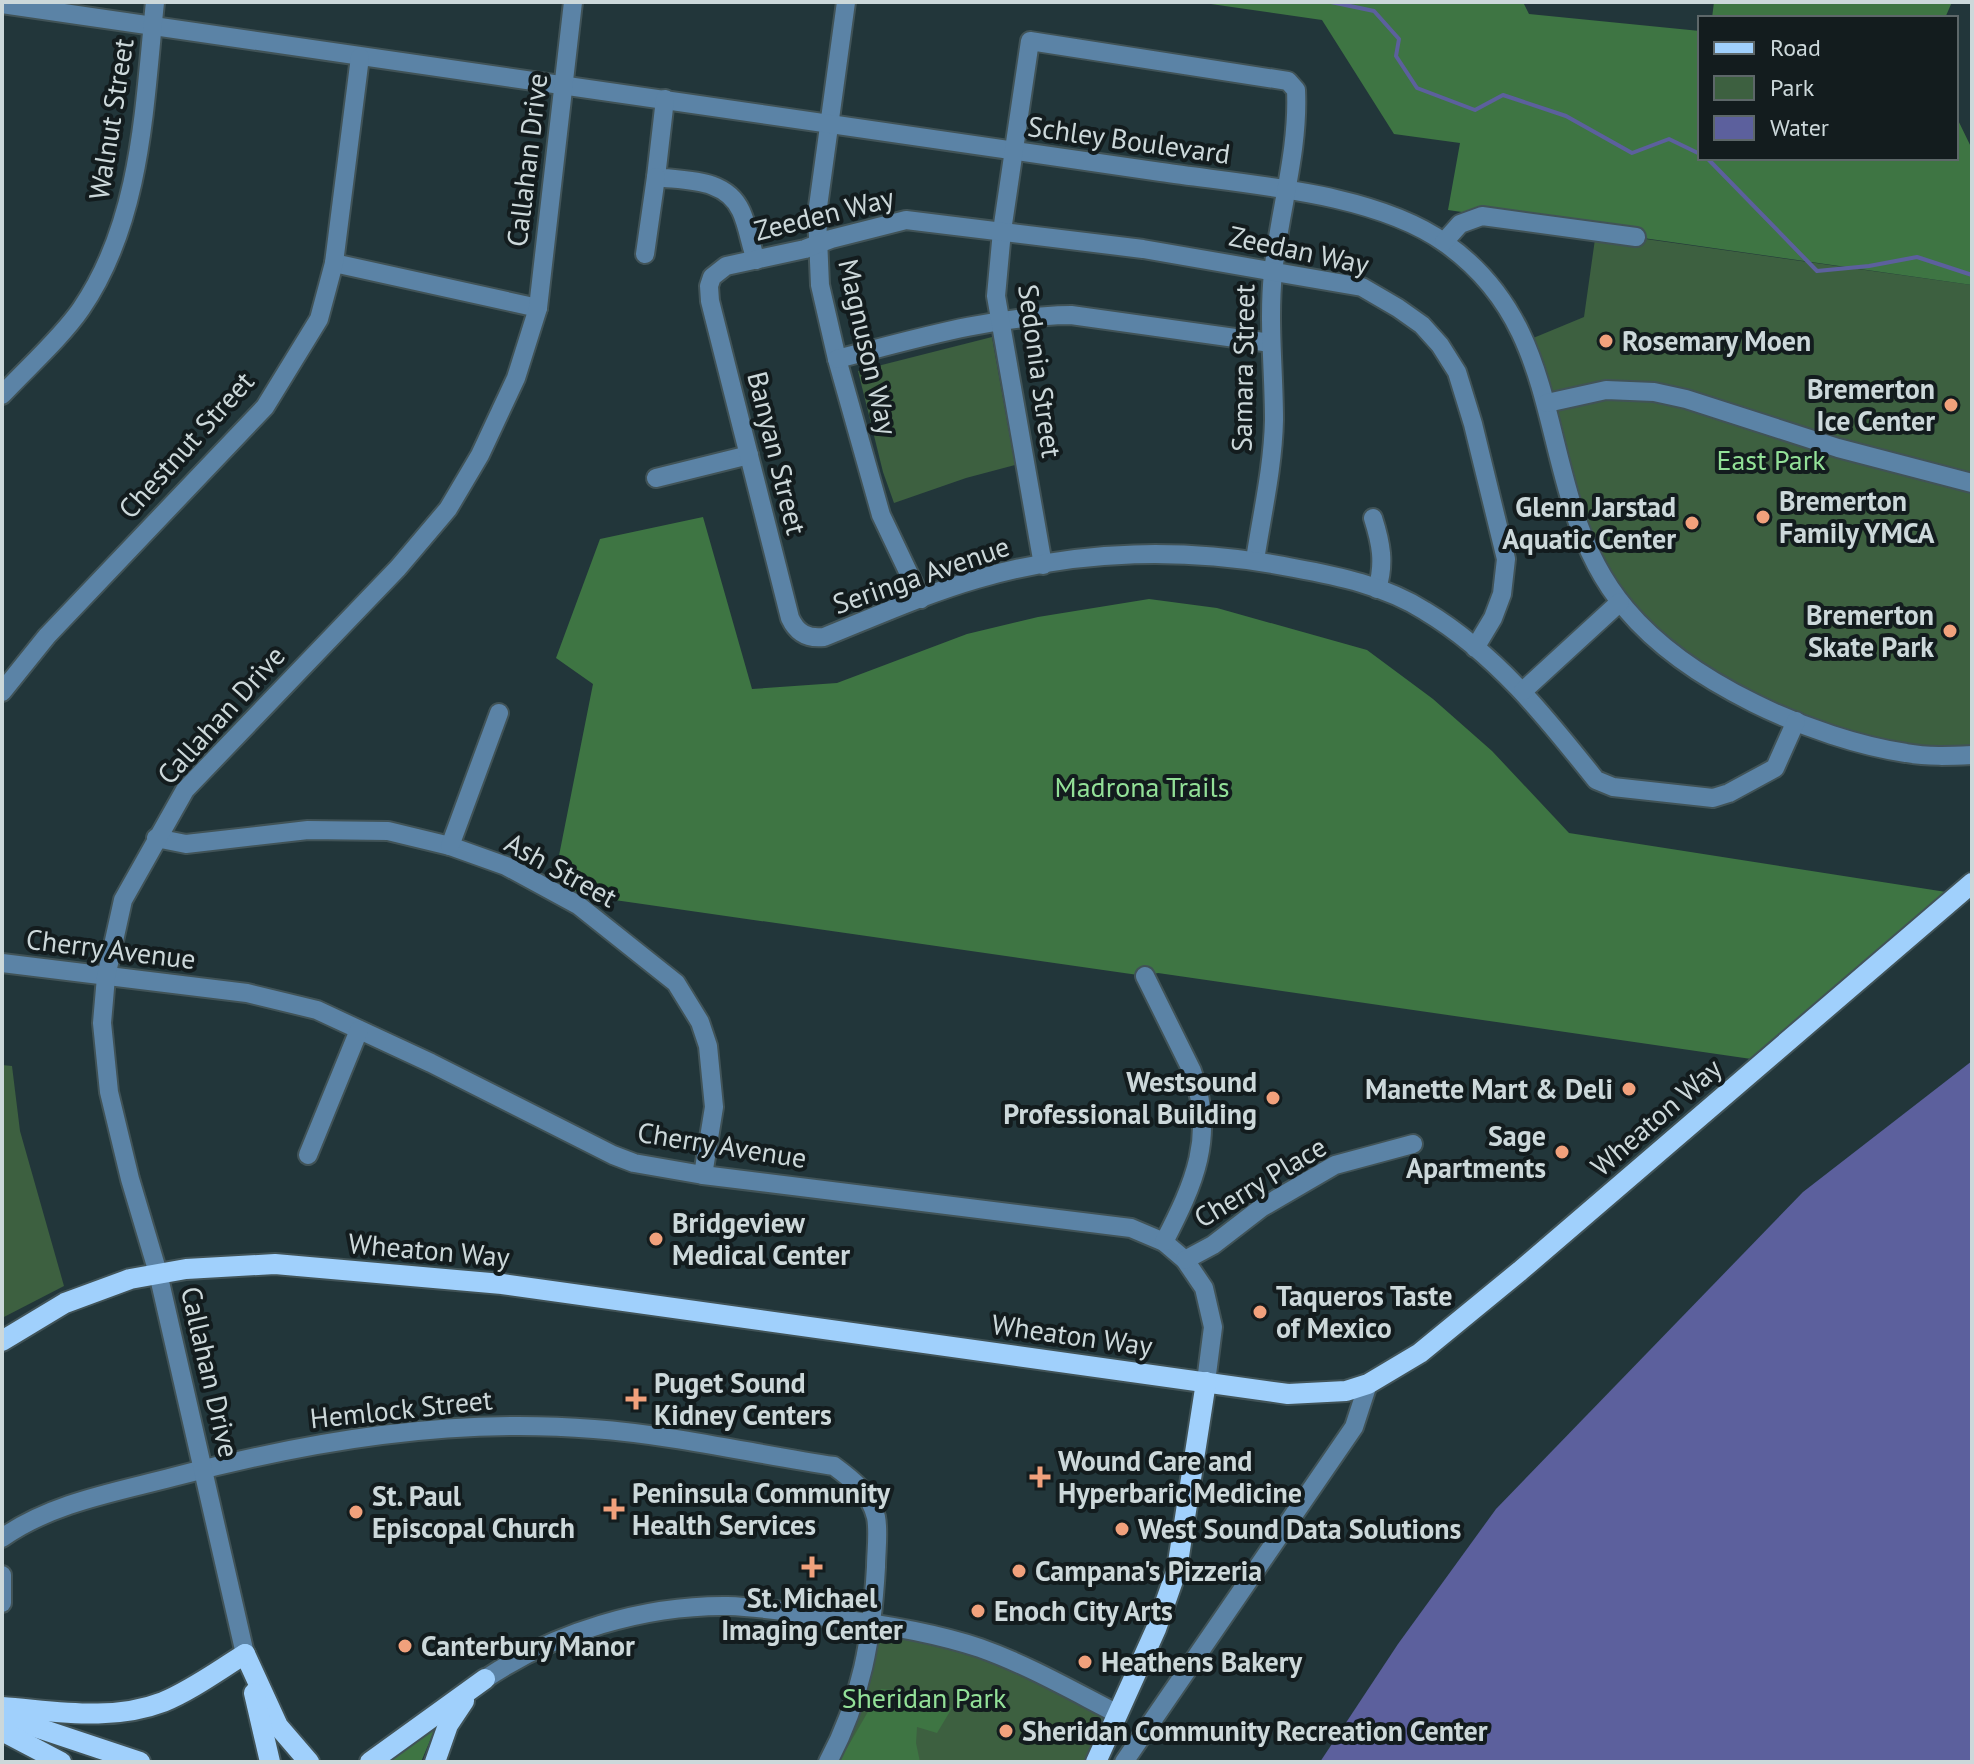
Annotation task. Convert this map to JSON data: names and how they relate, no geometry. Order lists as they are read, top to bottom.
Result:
{
  "streets": {
    "main road": ["Wheaton Way"],
    "street": [
      "Walnut Street",
      "Schley Boulevard",
      "Callahan Drive",
      "Zeeden Way",
      "Zeedan Way",
      "Magnuson Way",
      "Samara Street",
      "Sedonia Street",
      "Chestnut Street",
      "Banyan Street",
      "Seringa Avenue",
      "Ash Street",
      "Cherry Avenue",
      "Cherry Place",
      "Hemlock Street"
    ]
  },
  "crossings": [
    ["Walnut Street", "Schley Boulevard"],
    ["Schley Boulevard", "Callahan Drive"],
    ["Schley Boulevard", "Magnuson Way"],
    ["Schley Boulevard", "Samara Street"],
    ["Schley Boulevard", "Sedonia Street"],
    ["Schley Boulevard", "Chestnut Street"],
    ["Schley Boulevard", "Seringa Avenue"],
    ["Callahan Drive", "Ash Street"],
    ["Callahan Drive", "Cherry Avenue"],
    ["Callahan Drive", "Wheaton Way"],
    ["Callahan Drive", "Hemlock Street"],
    ["Zeeden Way", "Zeedan Way"],
    ["Zeeden Way", "Magnuson Way"],
    ["Zeeden Way", "Sedonia Street"],
    ["Zeeden Way", "Banyan Street"],
    ["Zeedan Way", "Samara Street"],
    ["Zeedan Way", "Sedonia Street"],
    ["Zeedan Way", "Seringa Avenue"],
    ["Magnuson Way", "Seringa Avenue"],
    ["Samara Street", "Sedonia Street"],
    ["Samara Street", "Seringa Avenue"],
    ["Sedonia Street", "Seringa Avenue"],
    ["Banyan Street", "Seringa Avenue"],
    ["Ash Street", "Cherry Avenue"],
    ["Cherry Avenue", "Wheaton Way"],
    ["Cherry Avenue", "Cherry Place"]
  ],
  "parks": ["East Park", "Madrona Trails", "Sheridan Park"],
  "places": {
    "other": [
      "Rosemary Moen",
      "Bremerton Ice Center",
      "Bremerton Family YMCA",
      "Glenn Jarstad Aquatic Center",
      "Bremerton Skate Park",
      "Manette Mart & Deli",
      "Westsound Professional Building",
      "Sage Apartments",
      "Bridgeview Medical Center",
      "Taqueros Taste of Mexico",
      "St. Paul Episcopal Church",
      "West Sound Data Solutions",
      "Campana's Pizzeria",
      "Enoch City Arts",
      "Canterbury Manor",
      "Heathens Bakery",
      "Sheridan Community Recreation Center"
    ],
    "health": [
      "Puget Sound Kidney Centers",
      "Wound Care and Hyperbaric Medicine",
      "Peninsula Community Health Services",
      "St. Michael Imaging Center"
    ]
  },
  "legend": ["Road", "Park", "Water"]
}
